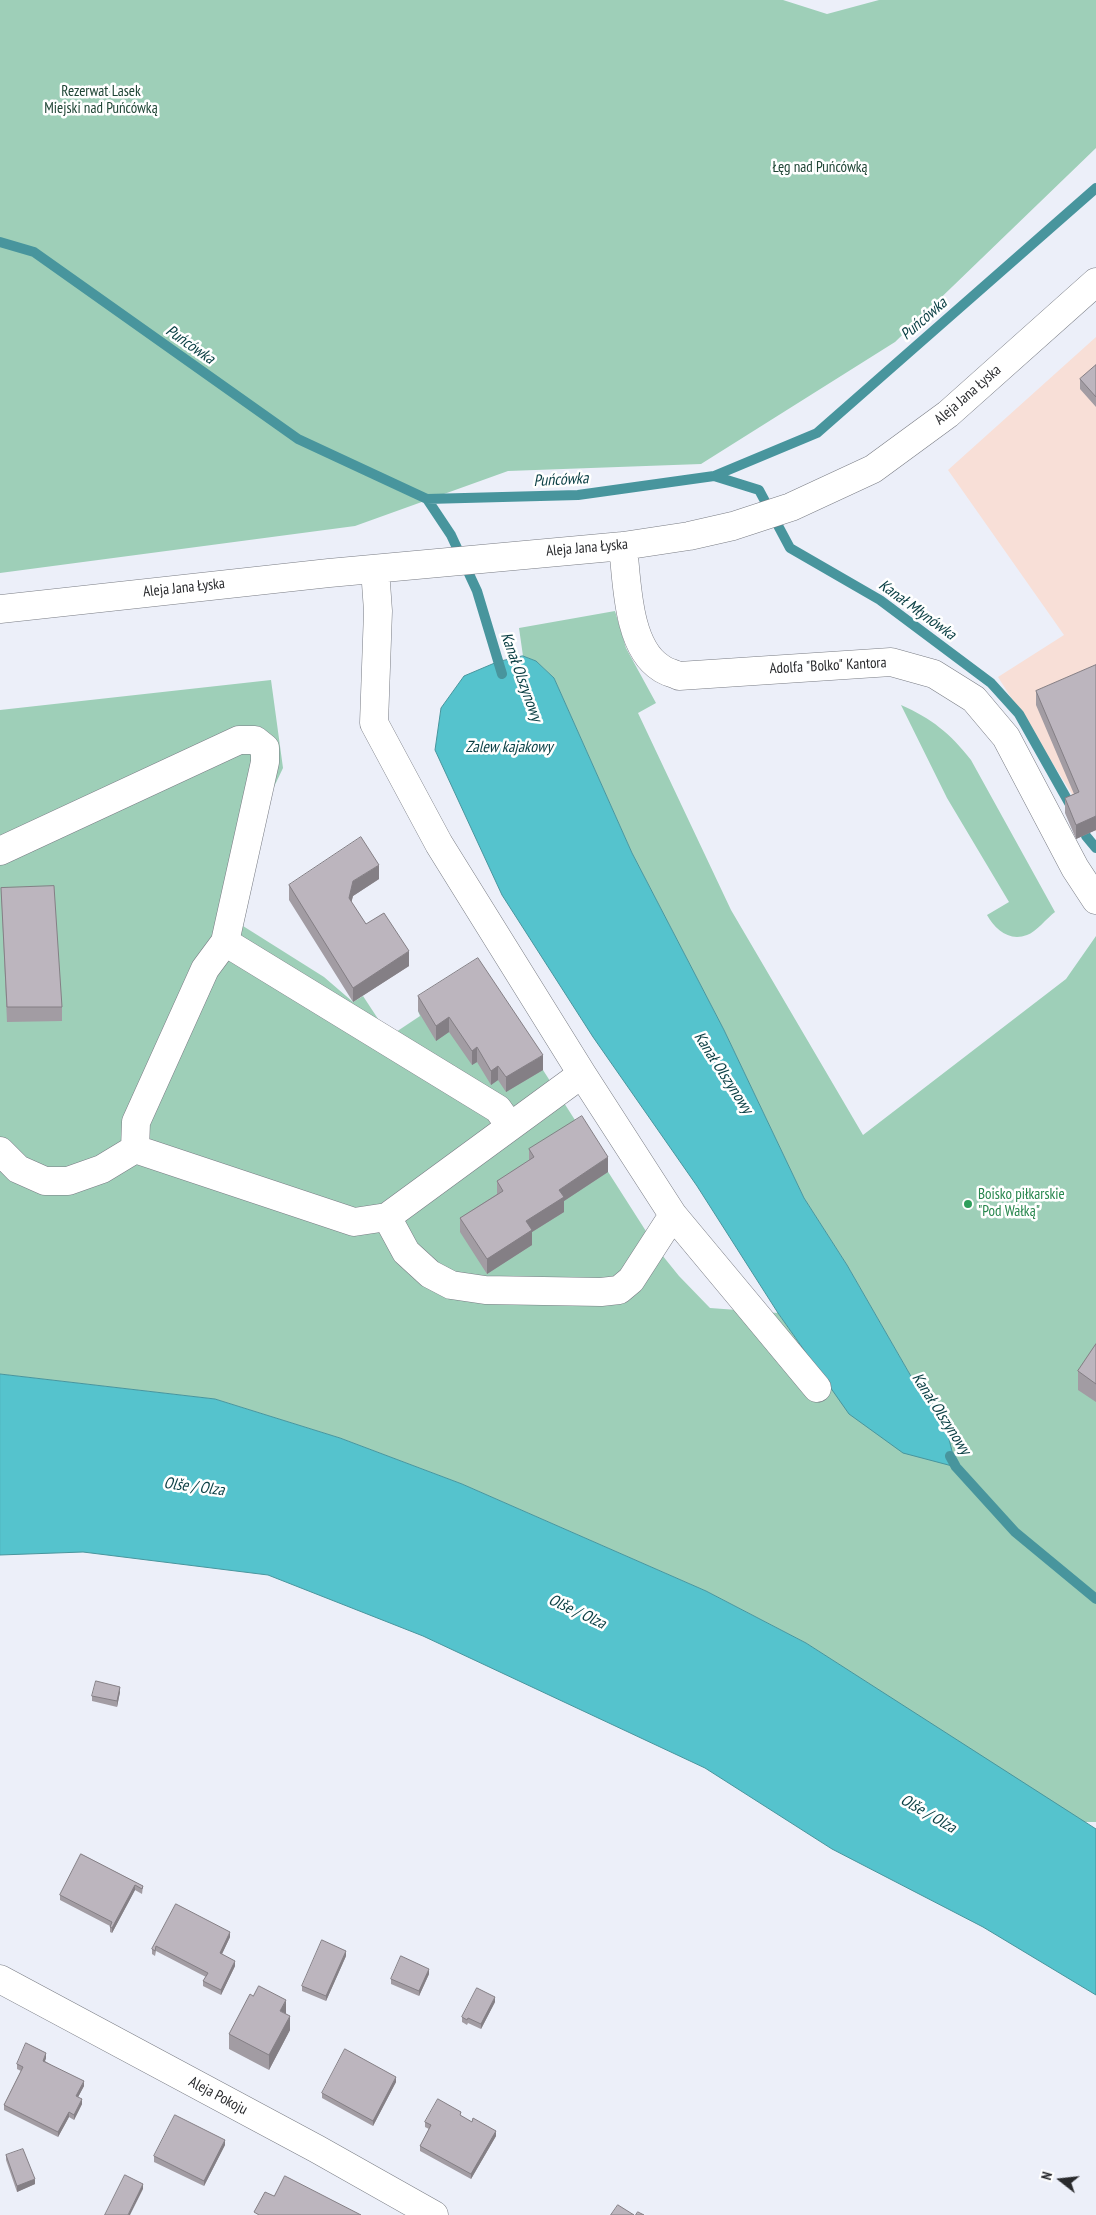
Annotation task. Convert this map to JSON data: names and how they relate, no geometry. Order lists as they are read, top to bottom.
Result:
{
  "streets": {
    "street": ["Aleja Jana Łyska", "Adolfa \"Bolko\" Kantora", "Aleja Pokoju"]
  },
  "crossings": [
    ["Aleja Jana Łyska", "Adolfa \"Bolko\" Kantora"]
  ],
  "water": [
    "Puńcówka",
    "Kanał Młynówka",
    "Kanał Olszynowy",
    "Zalew kajakowy",
    "Olše / Olza"
  ],
  "parks": ["Rezerwat Lasek Miejski nad Puńcówką", "Łęg nad Puńcówką"],
  "places": ["Boisko piłkarskie \"Pod Wałką\""],
  "north": "left"
}
